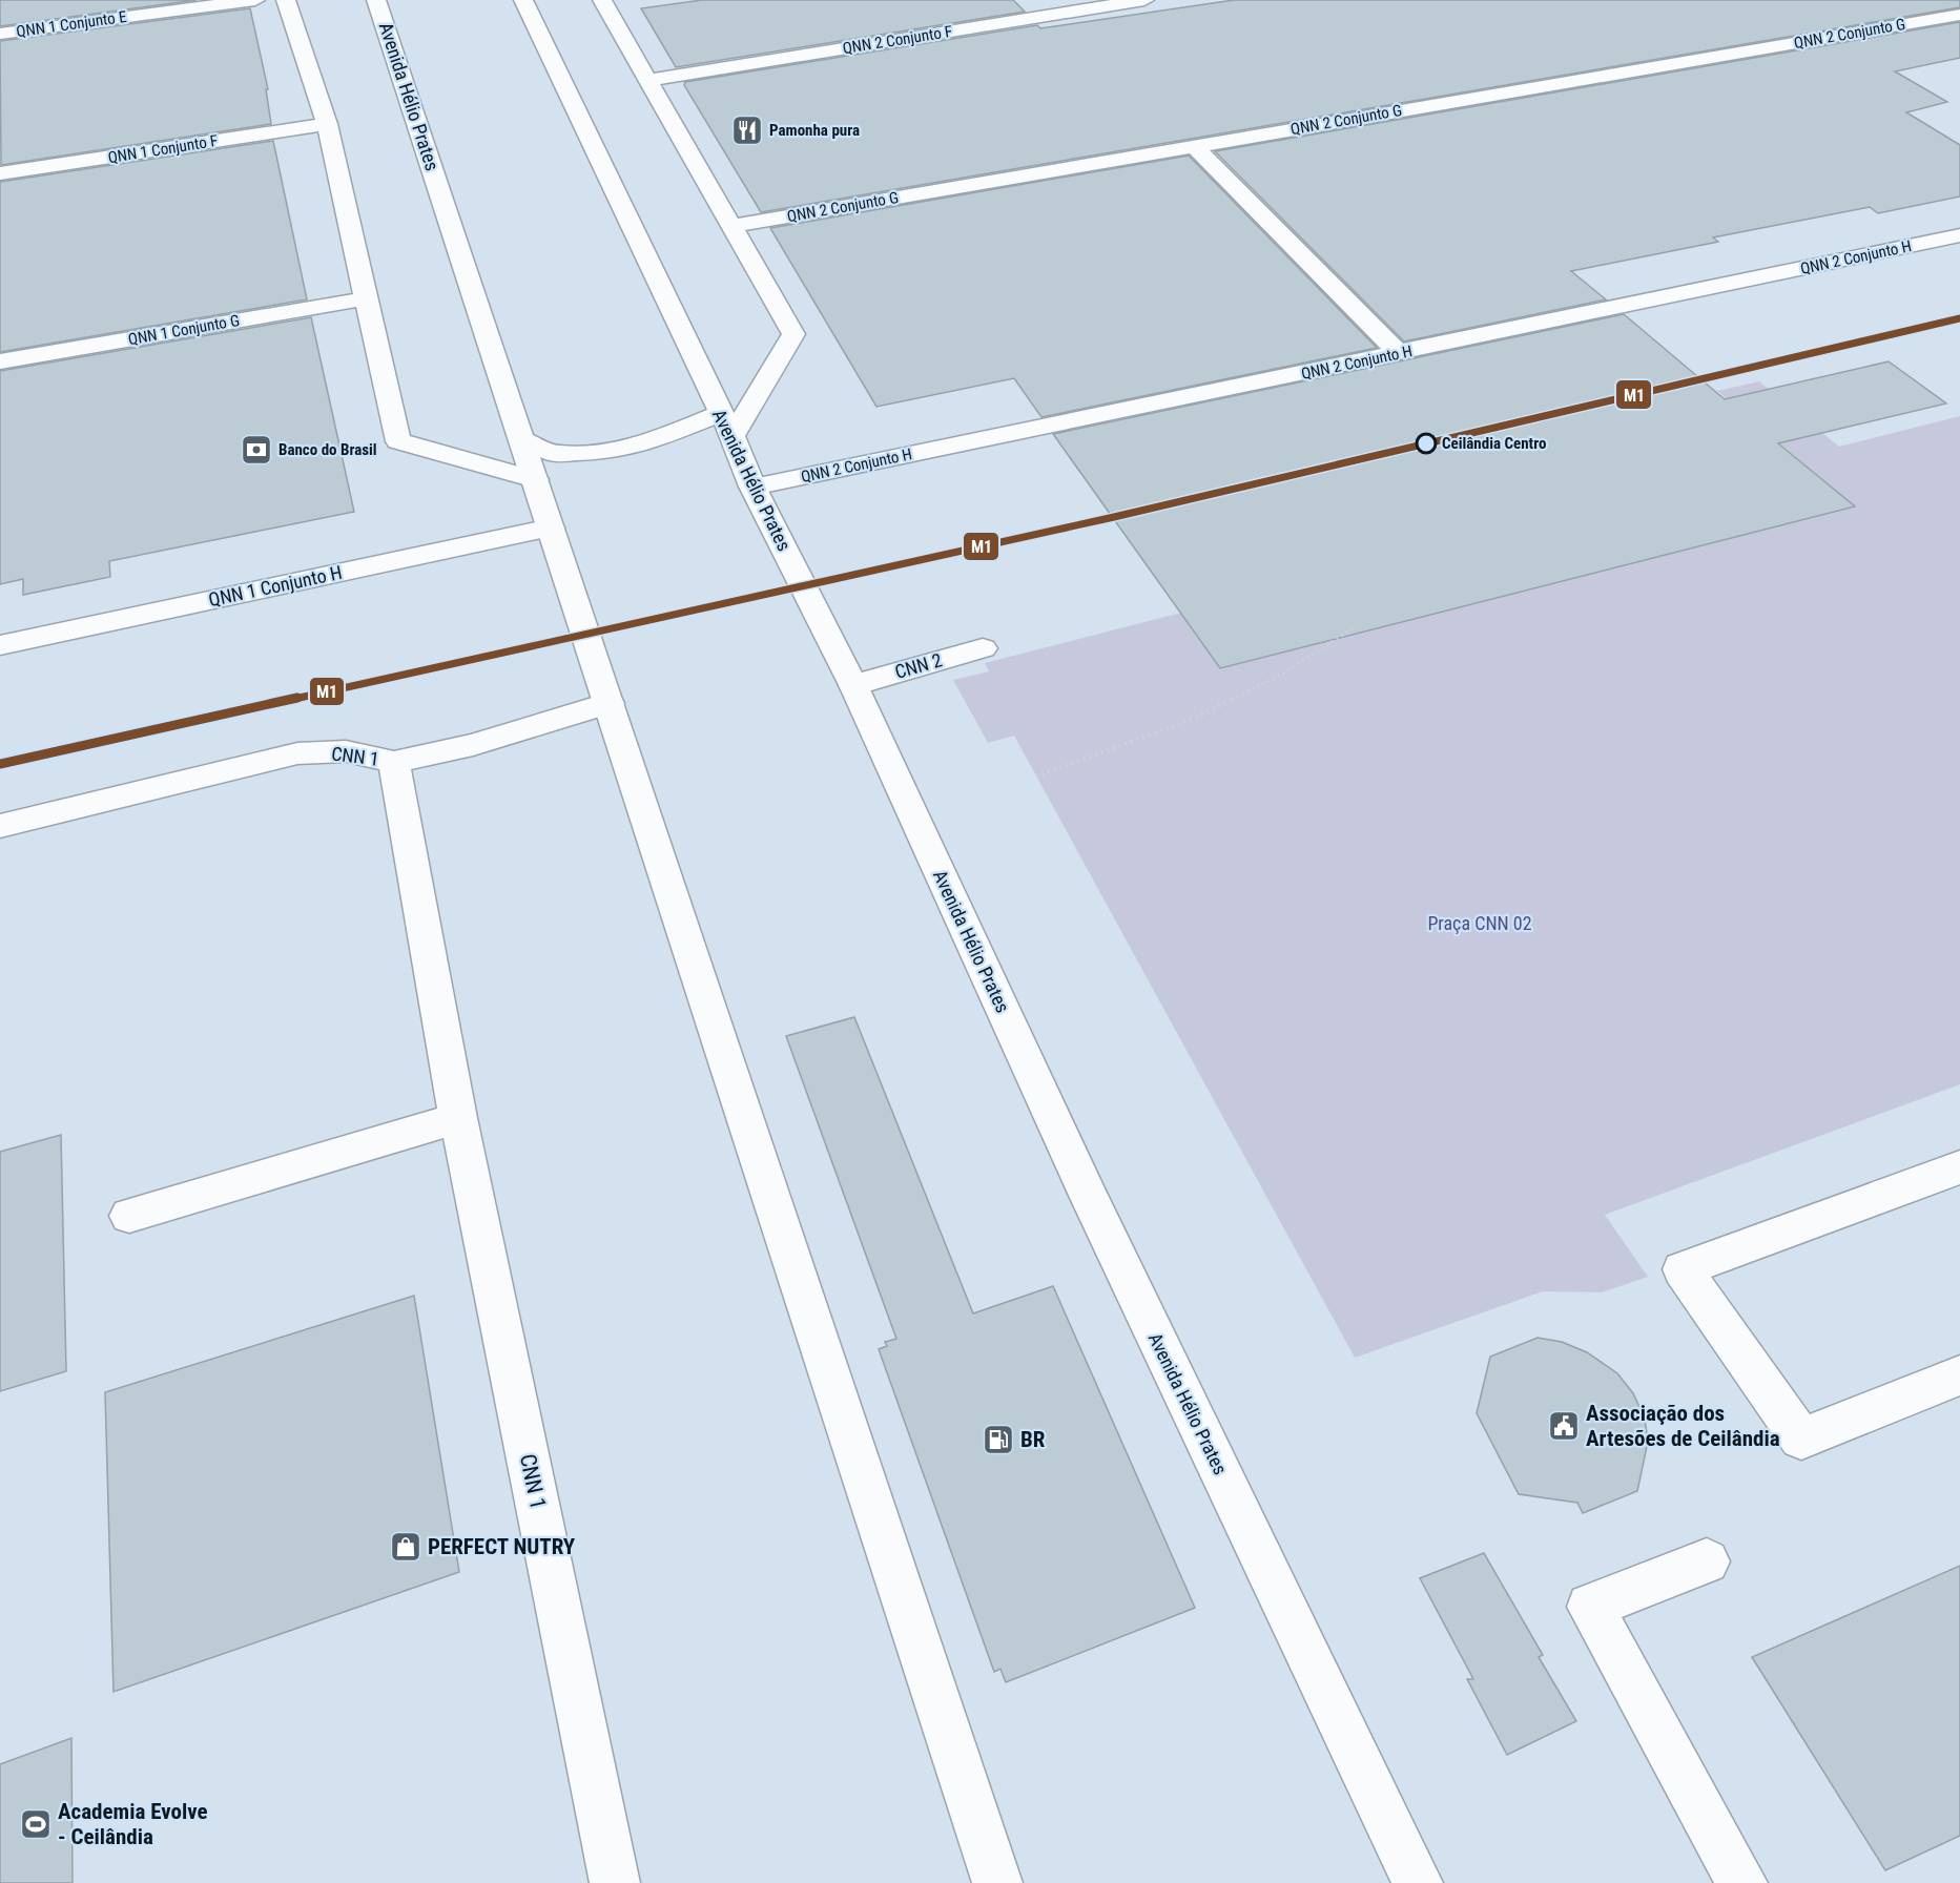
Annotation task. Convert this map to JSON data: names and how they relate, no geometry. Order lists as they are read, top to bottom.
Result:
{
  "streets": {
    "street": [
      "QNN 1 Conjunto E",
      "QNN 2 Conjunto G",
      "QNN 2 Conjunto F",
      "Avenida Hélio Prates",
      "QNN 1 Conjunto F",
      "QNN 2 Conjunto H",
      "QNN 1 Conjunto G",
      "QNN 1 Conjunto H",
      "CNN 2",
      "CNN 1"
    ]
  },
  "crossings": [
    ["Avenida Hélio Prates", "QNN 2 Conjunto H"],
    ["Avenida Hélio Prates", "QNN 1 Conjunto H"],
    ["Avenida Hélio Prates", "CNN 2"]
  ],
  "parks": ["Praça CNN 02"],
  "places": {
    "restaurant": ["Pamonha pura"],
    "other": ["Ceilândia Centro"],
    "bank": ["Banco do Brasil"],
    "public building": ["Associação dos Artesões de Ceilândia"],
    "fuel station": ["BR"],
    "shop": ["PERFECT NUTRY"],
    "sports": ["Academia Evolve - Ceilândia"]
  },
  "lines": ["transit line M1"]
}
